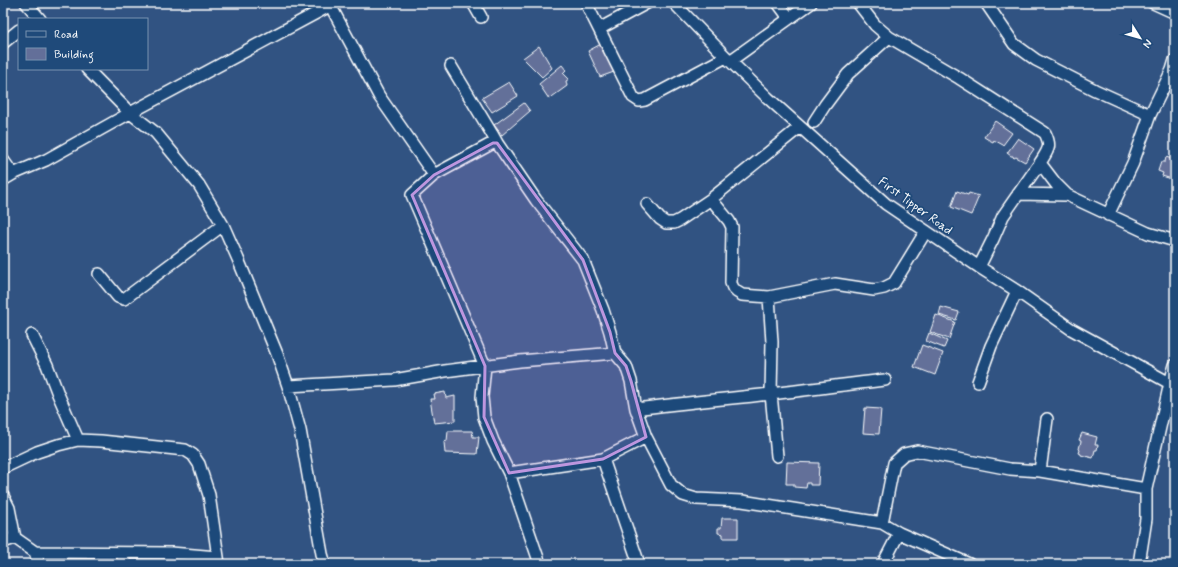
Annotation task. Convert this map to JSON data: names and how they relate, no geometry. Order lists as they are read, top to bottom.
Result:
{
  "streets": {
    "street": ["First Tipper Road"]
  },
  "legend": ["Road", "Building"],
  "north": "bottom right"
}
